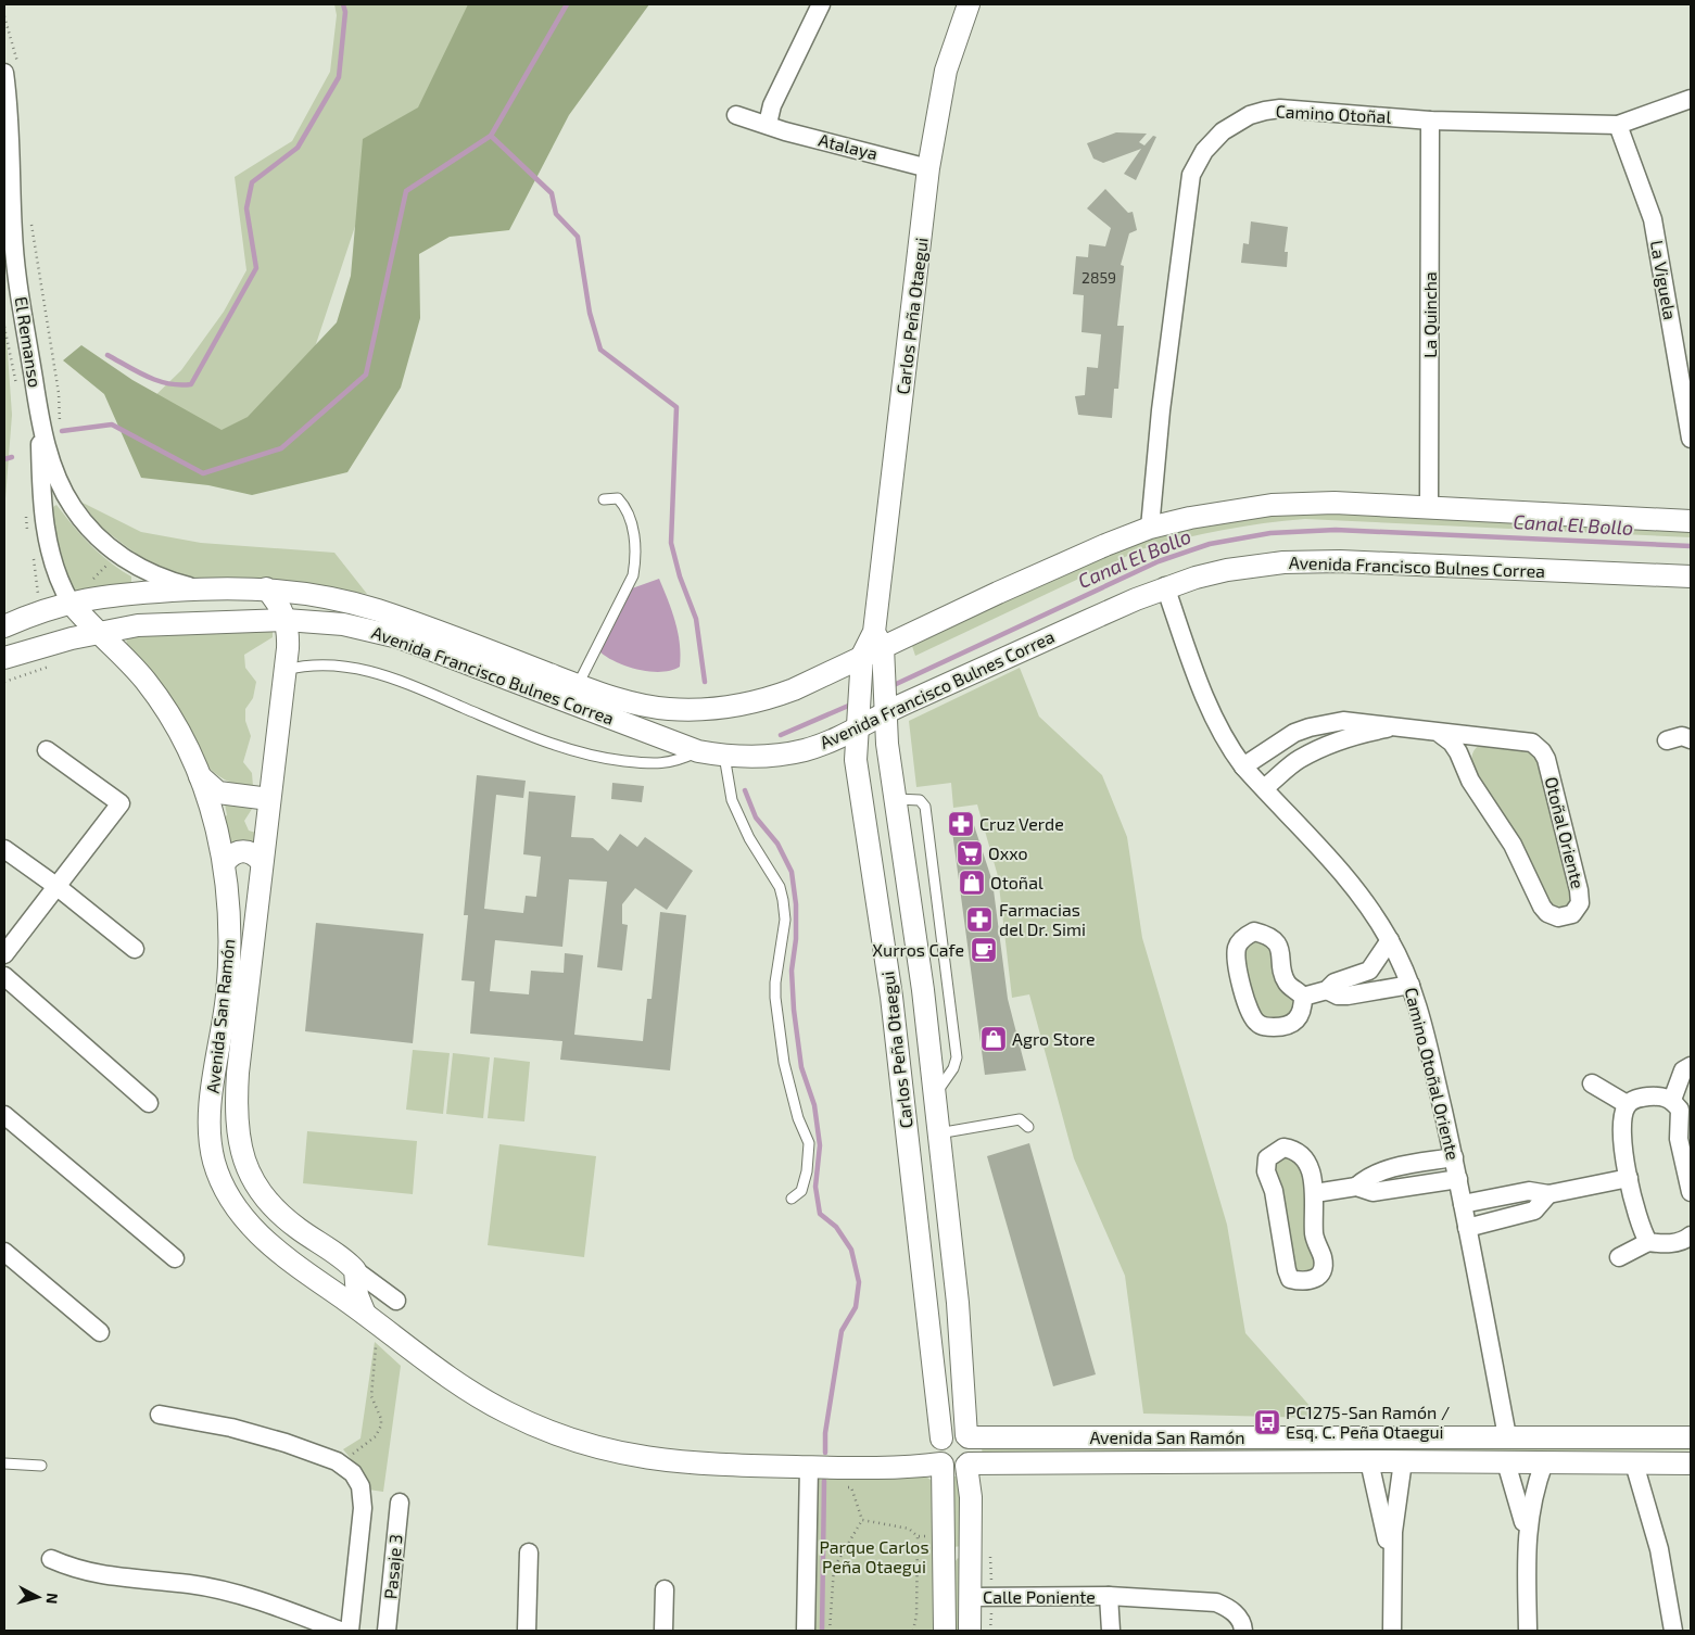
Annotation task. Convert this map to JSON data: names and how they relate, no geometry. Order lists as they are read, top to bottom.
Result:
{
  "streets": {
    "street": [
      "Camino Otoñal",
      "Atalaya",
      "La Viguela",
      "La Quincha",
      "Carlos Peña Otaegui",
      "El Remanso",
      "Avenida Francisco Bulnes Correa",
      "Otoñal Oriente",
      "Avenida San Ramón",
      "Camino Otoñal Oriente",
      "Pasaje 3",
      "Calle Poniente"
    ]
  },
  "crossings": [
    ["Camino Otoñal", "La Viguela"],
    ["Camino Otoñal", "La Quincha"],
    ["Atalaya", "Carlos Peña Otaegui"],
    ["Carlos Peña Otaegui", "Avenida Francisco Bulnes Correa"],
    ["Carlos Peña Otaegui", "Avenida San Ramón"],
    ["El Remanso", "Avenida Francisco Bulnes Correa"],
    ["El Remanso", "Avenida San Ramón"],
    ["Avenida Francisco Bulnes Correa", "Avenida San Ramón"],
    ["Avenida Francisco Bulnes Correa", "Camino Otoñal Oriente"],
    ["Otoñal Oriente", "Camino Otoñal Oriente"],
    ["Avenida San Ramón", "Camino Otoñal Oriente"]
  ],
  "water": ["Canal El Bollo"],
  "parks": ["Parque Carlos Peña Otaegui"],
  "places": {
    "pharmacy": ["Cruz Verde", "Farmacias del Dr. Simi"],
    "supermarket": ["Oxxo"],
    "shop": ["Otoñal", "Agro Store"],
    "cafe": ["Xurros Cafe"],
    "bus stop": ["PC1275-San Ramón / Esq. C. Peña Otaegui"]
  },
  "house_numbers": ["2859"],
  "north": "right"
}
